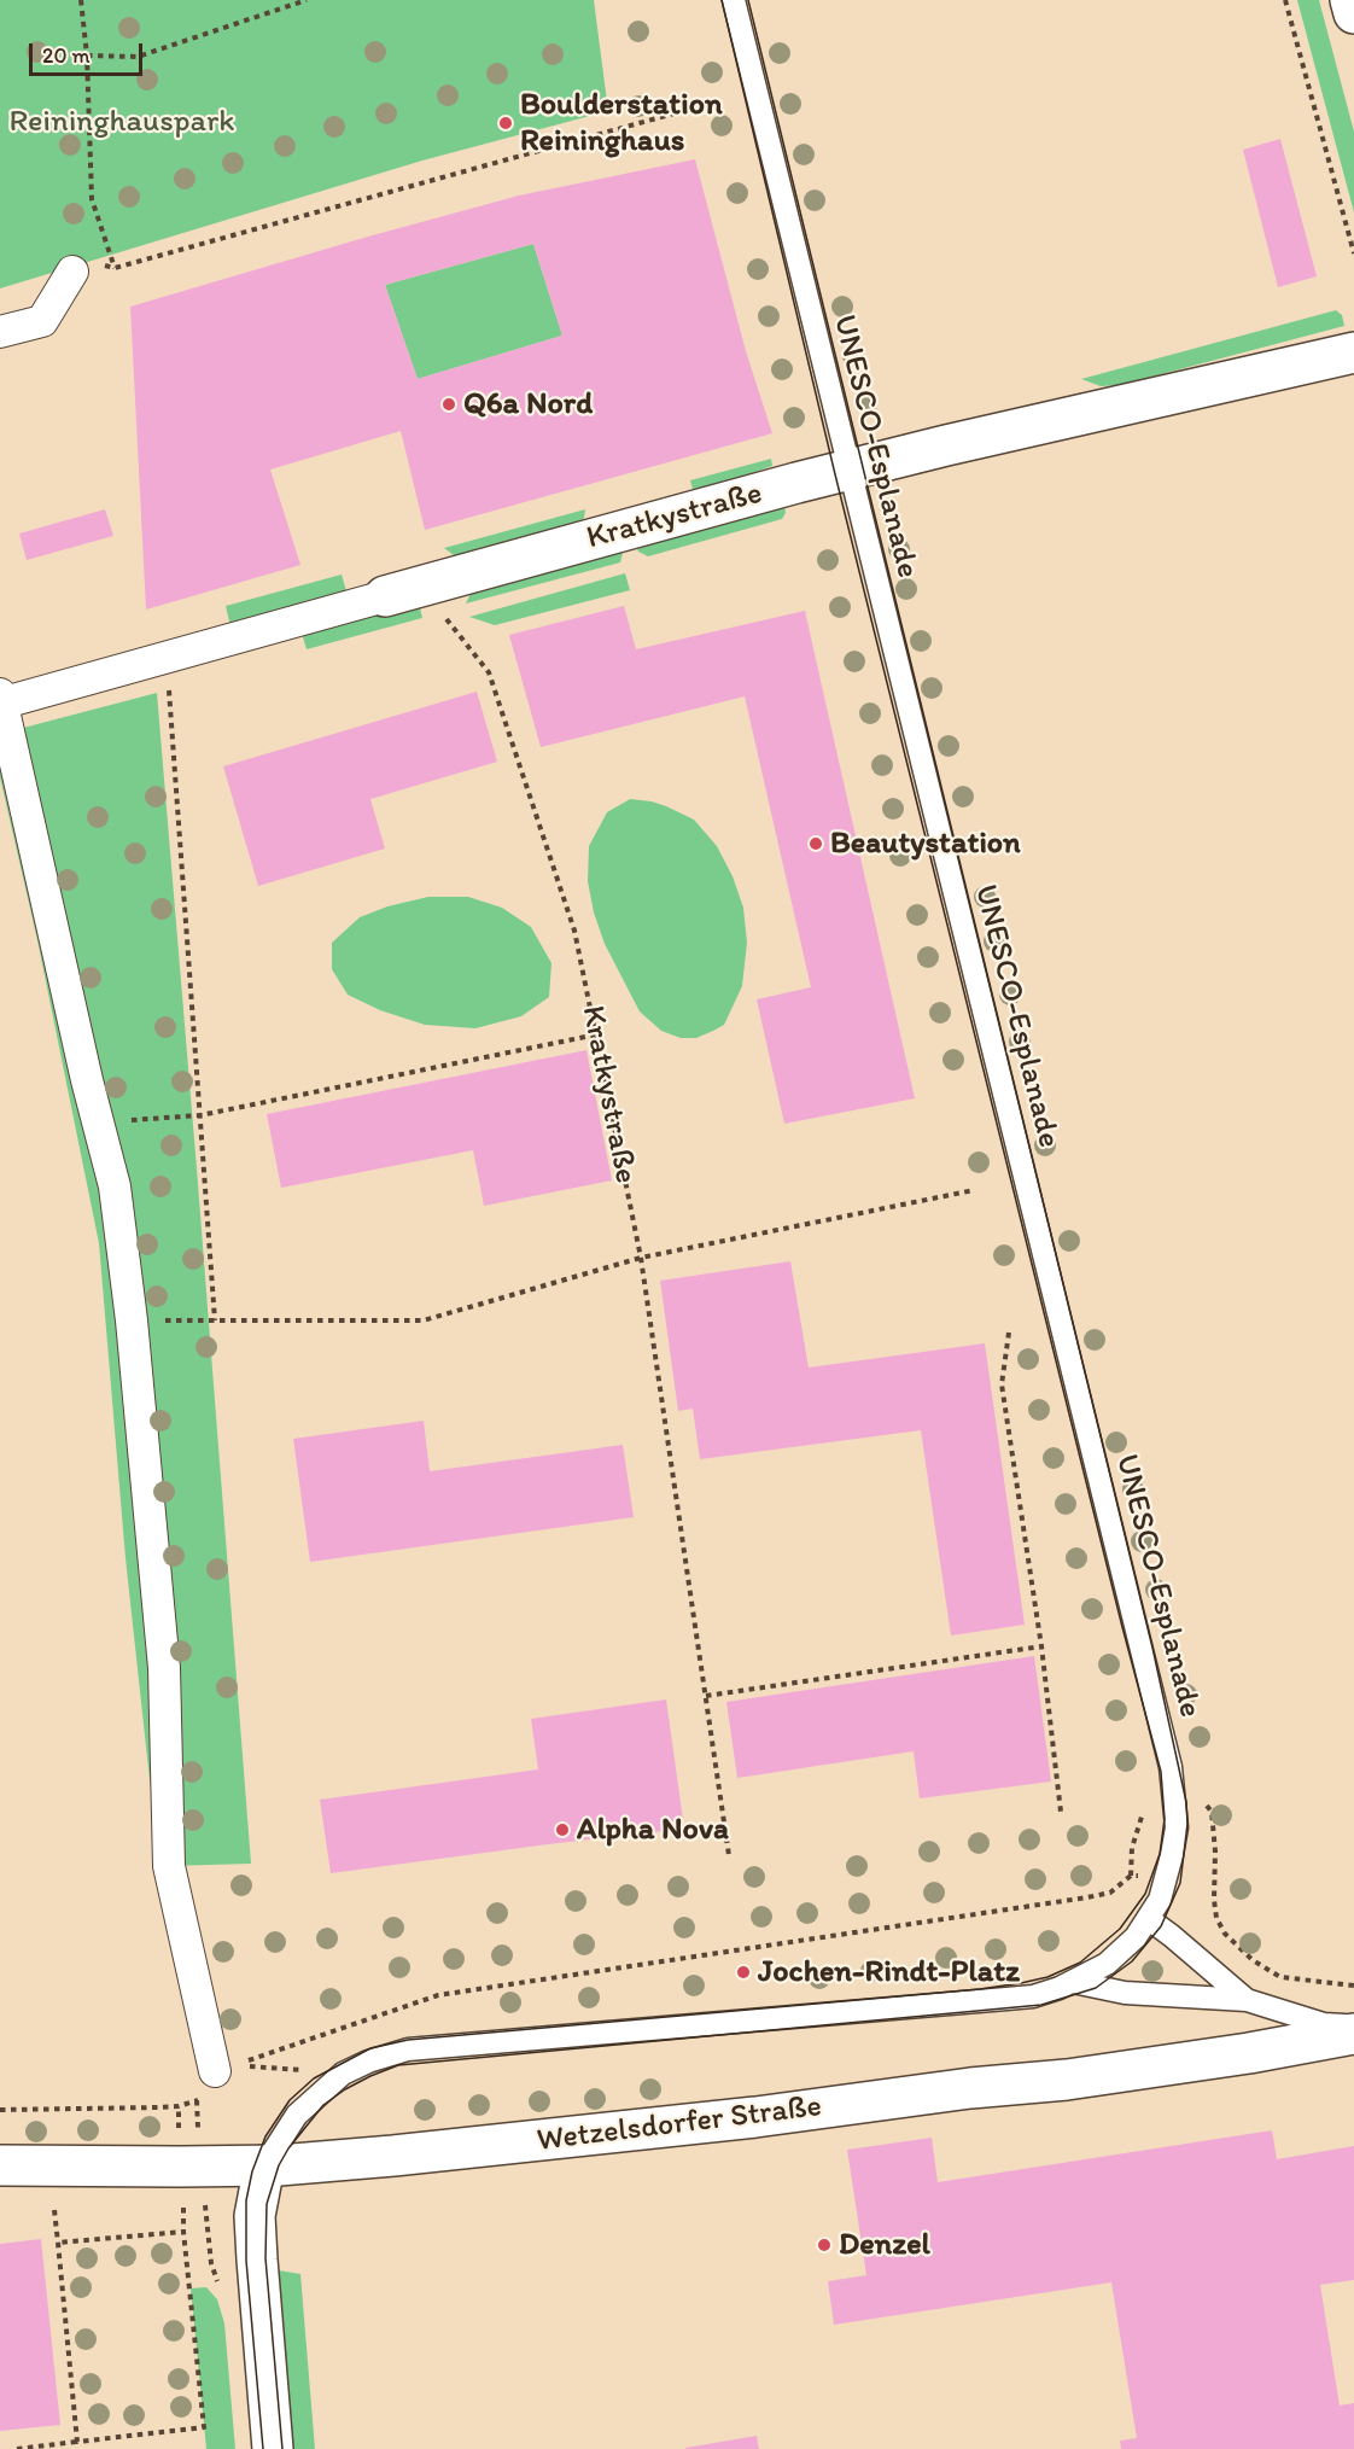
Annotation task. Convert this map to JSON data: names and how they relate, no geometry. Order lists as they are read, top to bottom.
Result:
{
  "streets": {
    "main road": ["Kratkystraße", "Wetzelsdorfer Straße"],
    "lane": ["UNESCO-Esplanade"]
  },
  "crossings": [
    ["UNESCO-Esplanade", "Kratkystraße"]
  ],
  "parks": ["Reininghauspark"],
  "places": [
    "Boulderstation Reininghaus",
    "Q6a Nord",
    "Beautystation",
    "Alpha Nova",
    "Jochen-Rindt-Platz",
    "Denzel"
  ],
  "scale_bar": "20 m"
}
